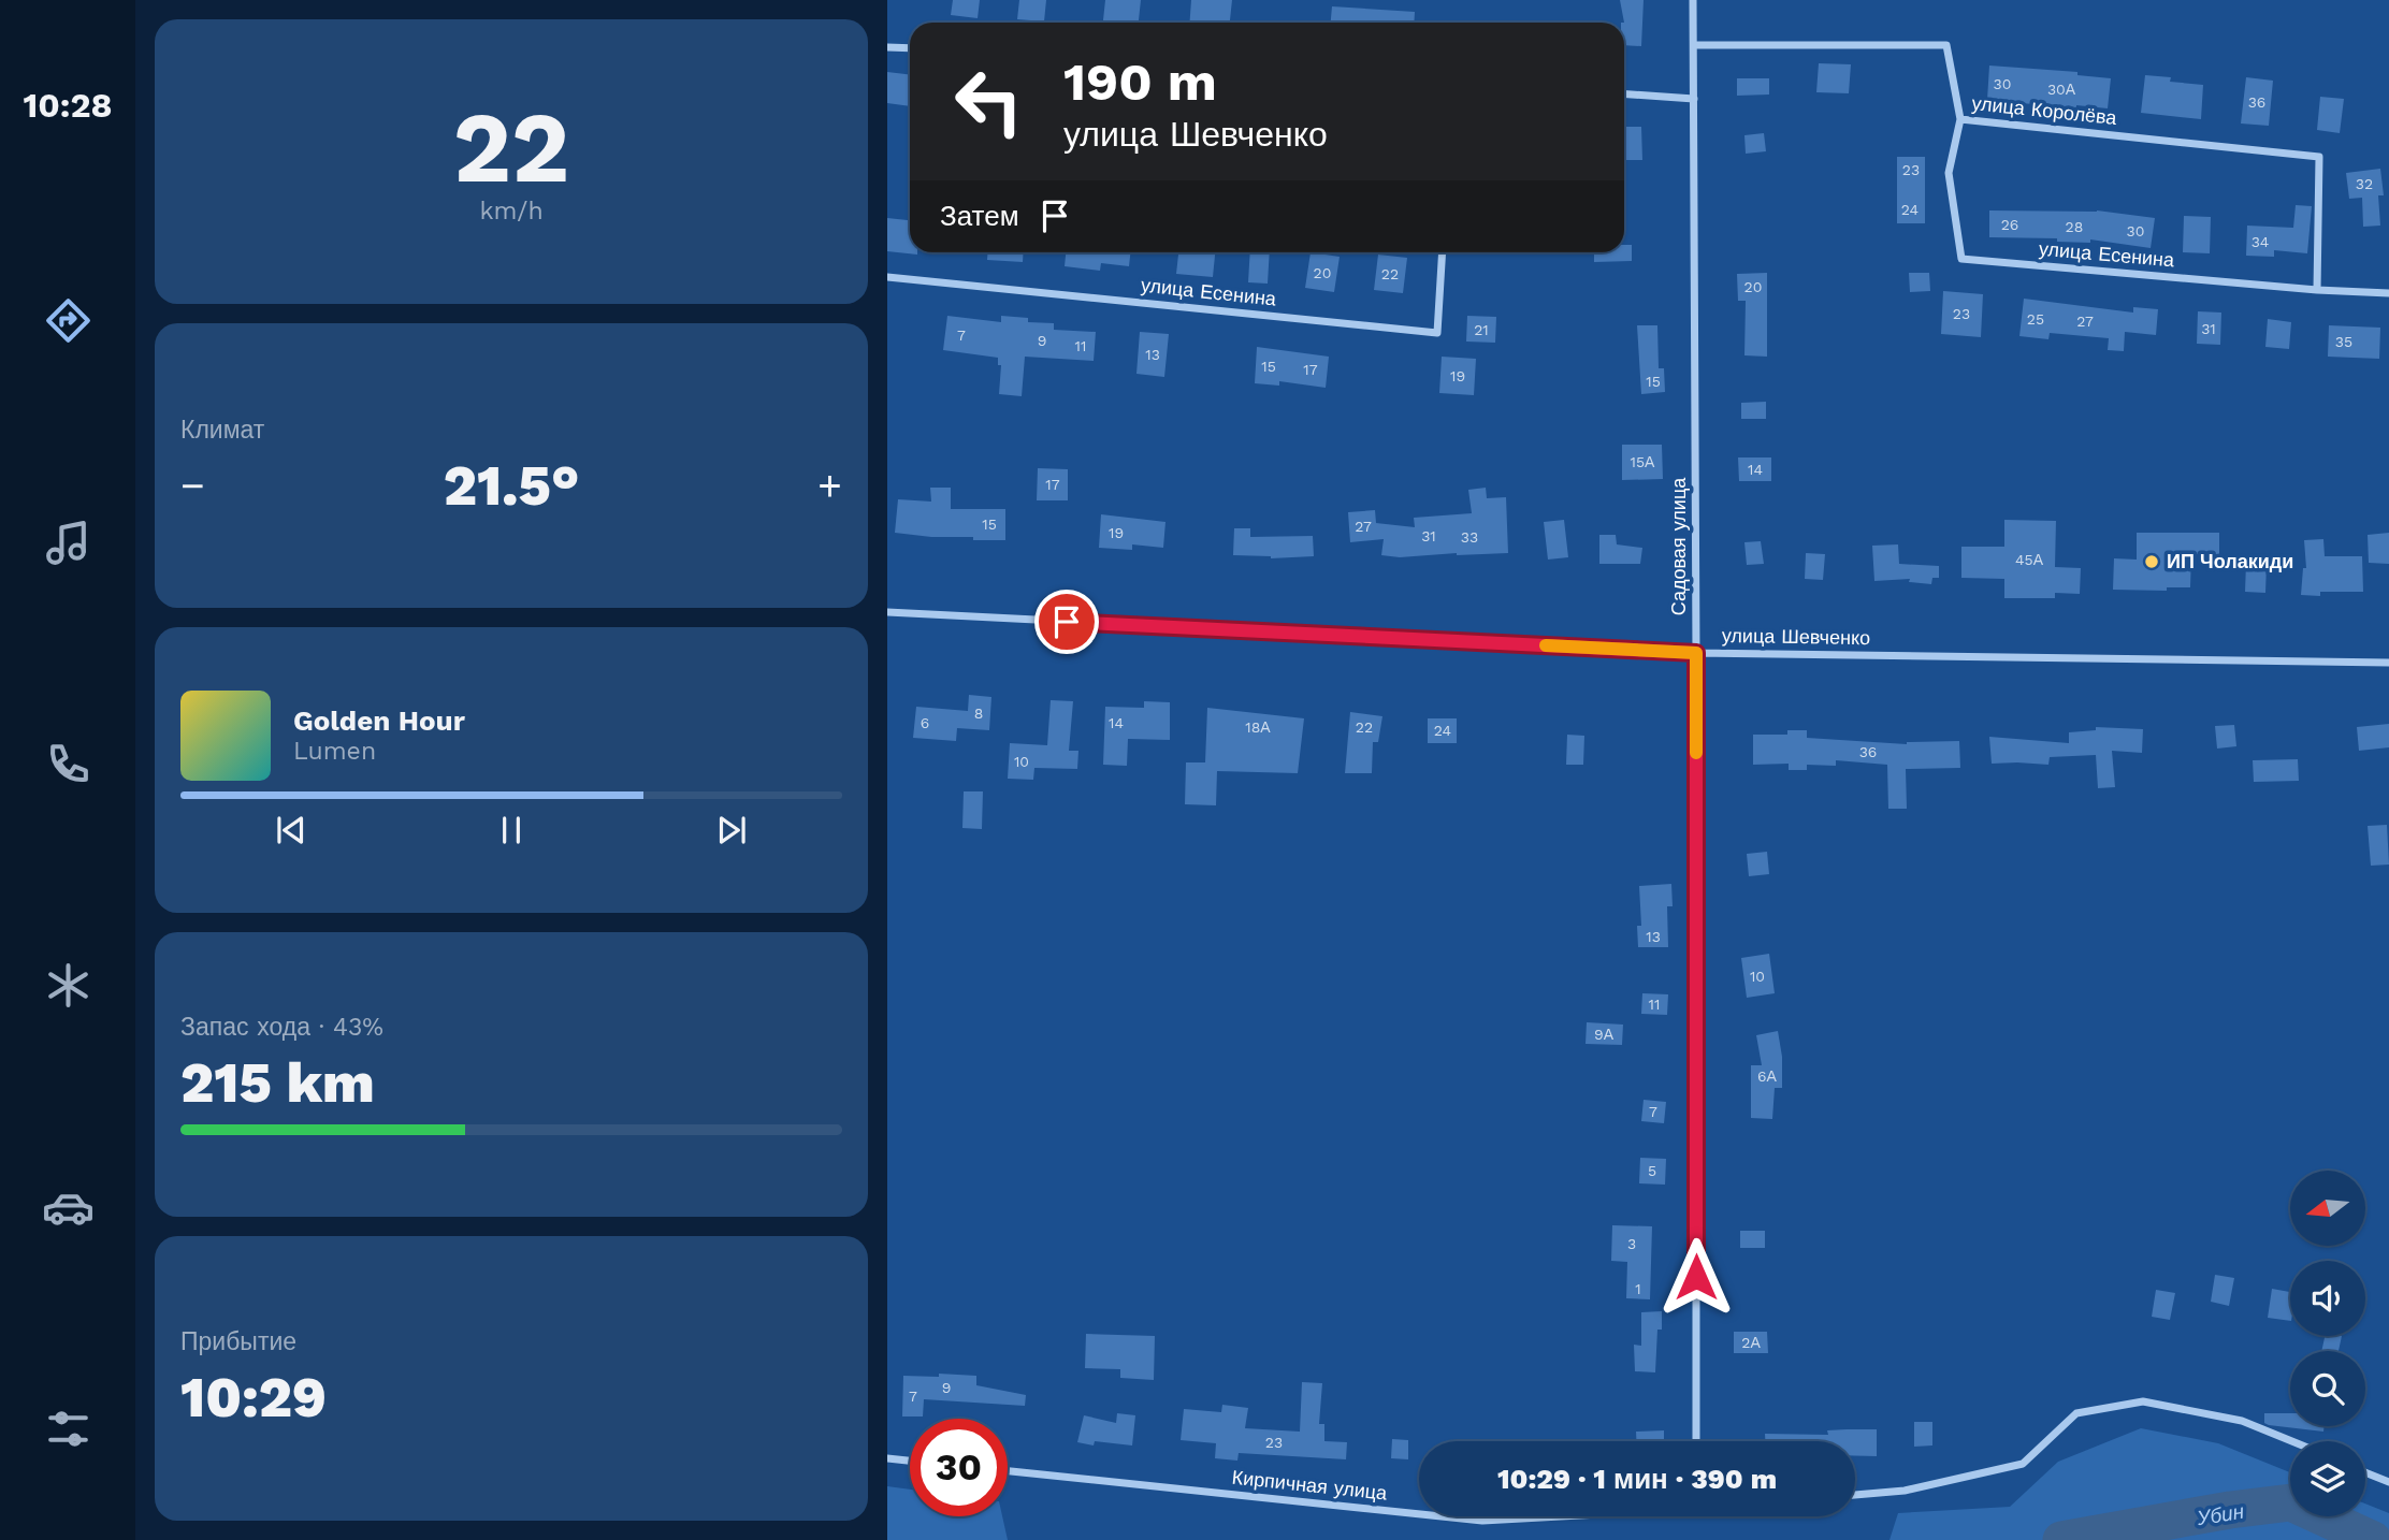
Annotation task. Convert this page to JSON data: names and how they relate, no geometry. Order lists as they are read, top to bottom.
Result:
{
  "streets": {
    "street": [
      "улица Королёва",
      "улица Есенина",
      "Садовая улица",
      "улица Шевченко",
      "Кирпичная улица"
    ]
  },
  "crossings": [
    ["улица Королёва", "улица Есенина"],
    ["улица Королёва", "Садовая улица"],
    ["Садовая улица", "улица Шевченко"]
  ],
  "water": ["Убин"],
  "places": ["ИП Чолакиди"],
  "house_numbers": [
    "30",
    "30А",
    "36",
    "23",
    "32",
    "24",
    "26",
    "28",
    "30",
    "34",
    "20",
    "22",
    "20",
    "23",
    "25",
    "27",
    "31",
    "21",
    "7",
    "9",
    "35",
    "11",
    "13",
    "15",
    "17",
    "19",
    "15",
    "15А",
    "14",
    "17",
    "15",
    "27",
    "19",
    "31",
    "33",
    "45А",
    "8",
    "6",
    "14",
    "18А",
    "22",
    "24",
    "36",
    "10",
    "13",
    "10",
    "11",
    "9А",
    "6А",
    "7",
    "5",
    "3",
    "1",
    "2А",
    "9",
    "7",
    "23"
  ],
  "north": "left",
  "page": {
    "tabs": "10:28",
    "tile": [
      ["22", "km/h"],
      "Климат",
      ["Запас хода · 43%", "215 km"],
      ["Прибытие", "10:29"]
    ],
    "turn": ["190 m", "улица Шевченко"],
    "then": "Затем",
    "heat": ["−", "21.5°", "+"],
    "song": ["Golden Hour", "Lumen"],
    "limit": "30",
    "trip": "10:29 · 1 мин · 390 m"
  }
}
